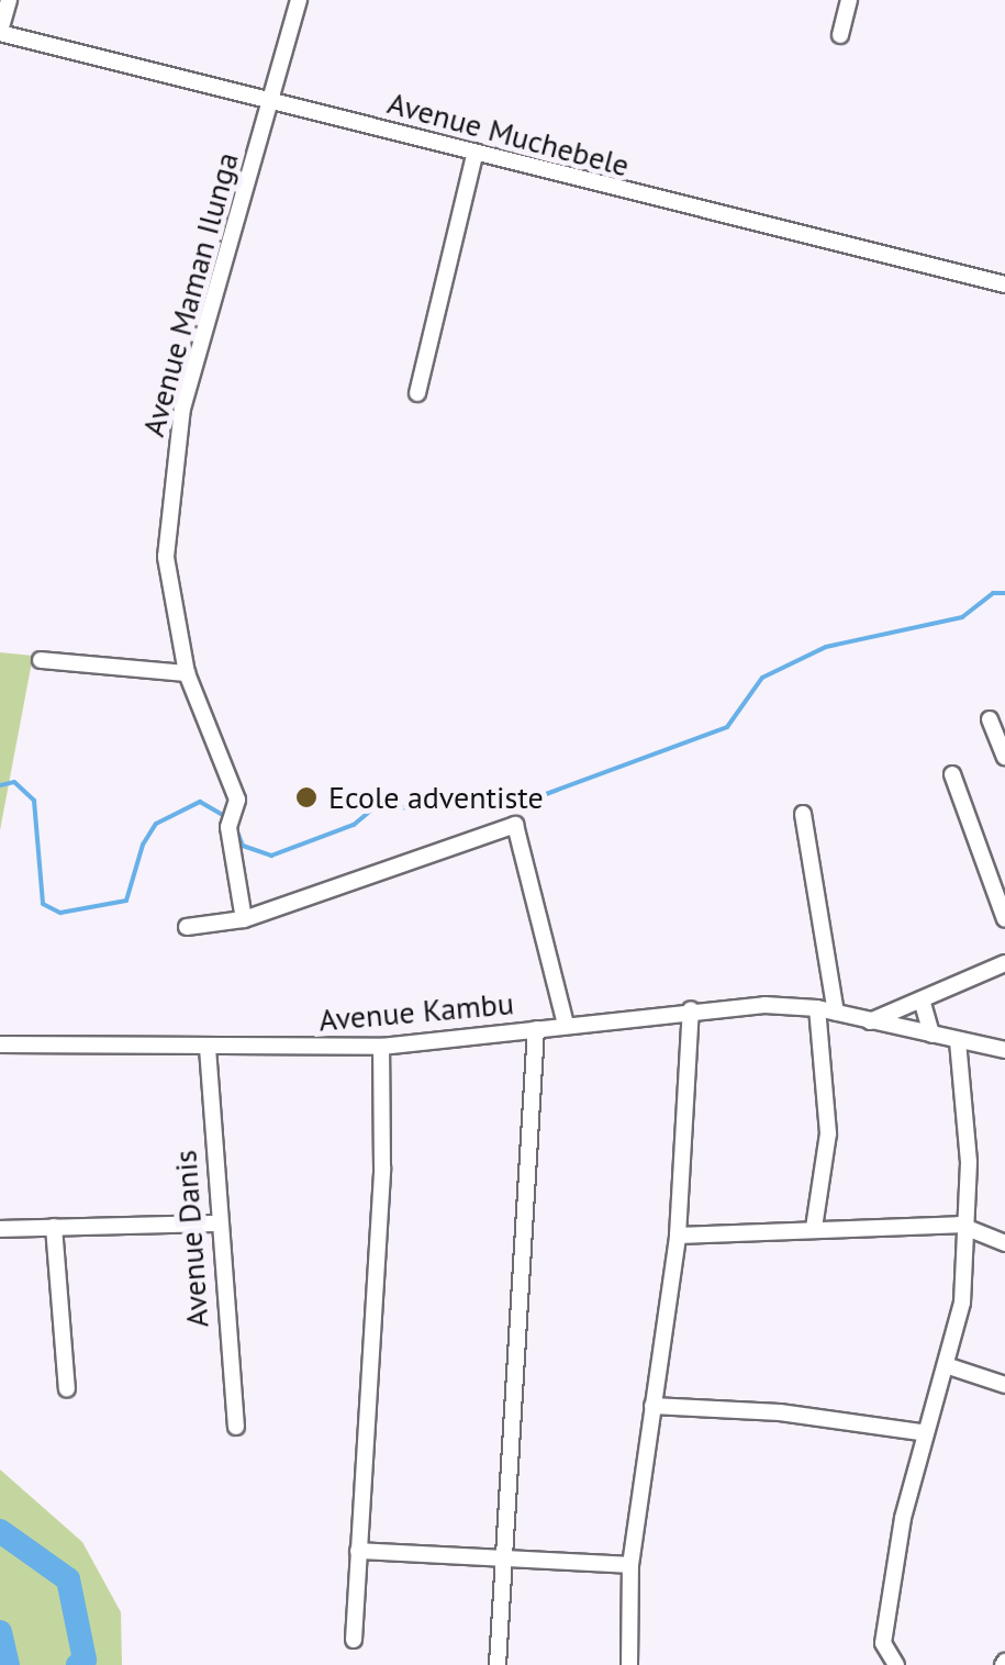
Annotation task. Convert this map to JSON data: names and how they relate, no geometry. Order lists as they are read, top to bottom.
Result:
{
  "streets": {
    "street": [
      "Avenue Muchebele",
      "Avenue Maman Ilunga",
      "Avenue Kambu",
      "Avenue Danis"
    ]
  },
  "crossings": [
    ["Avenue Muchebele", "Avenue Maman Ilunga"],
    ["Avenue Kambu", "Avenue Danis"]
  ],
  "places": ["Ecole adventiste"]
}
